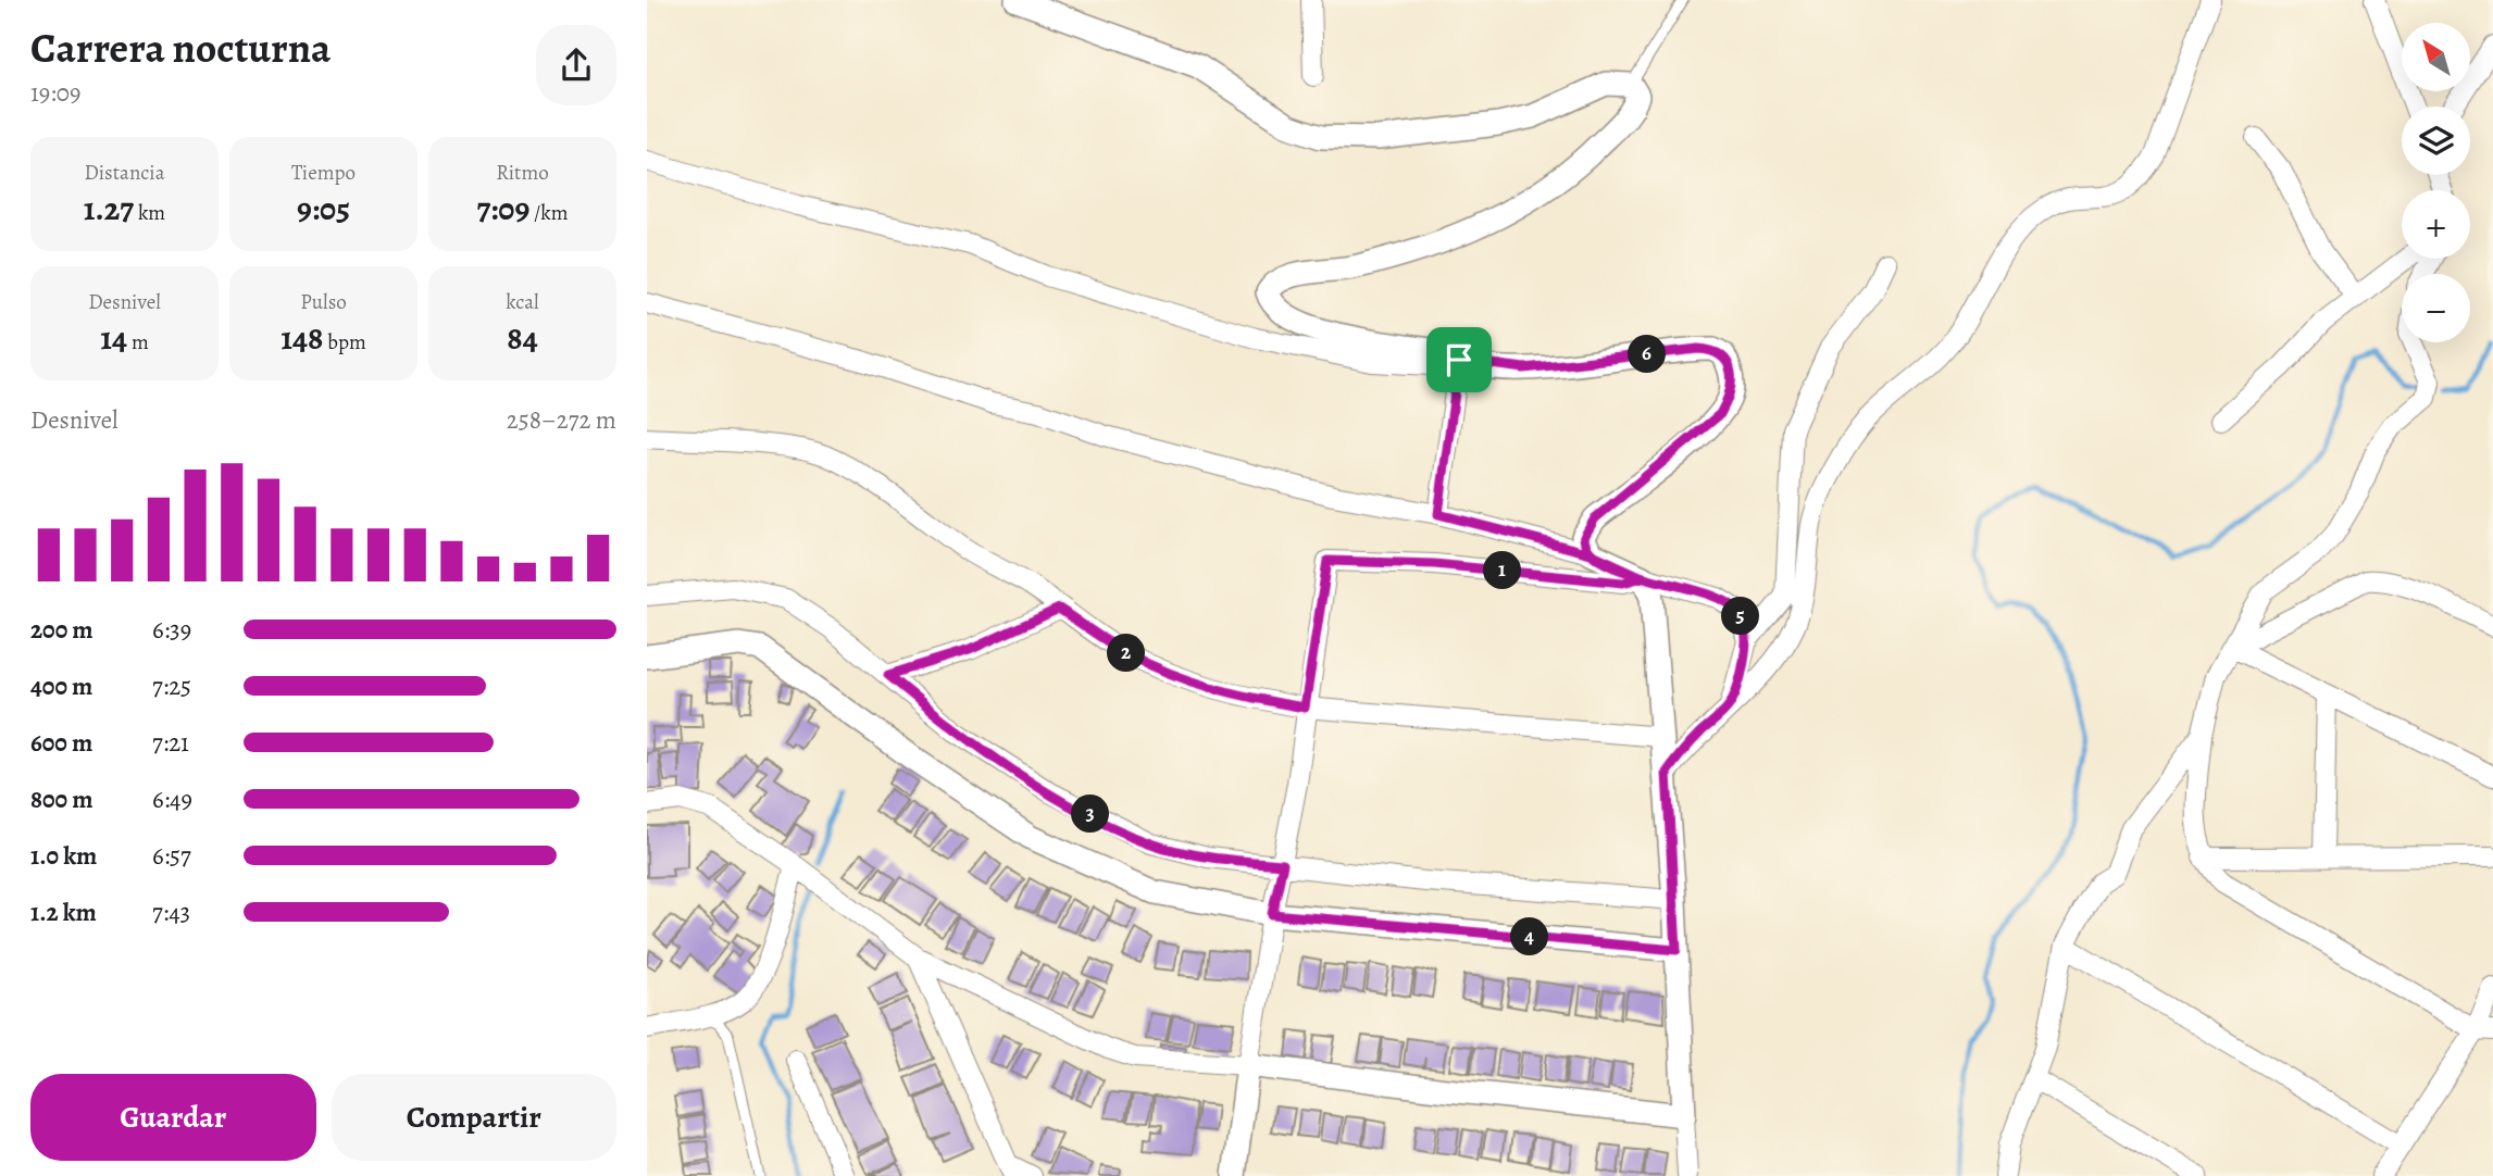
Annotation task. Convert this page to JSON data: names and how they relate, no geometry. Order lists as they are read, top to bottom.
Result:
{
  "north": "top left",
  "page": {
    "heading": ["Carrera nocturna", "19:09"],
    "map_buttons": ["+", "−"],
    "stats": [
      ["Distancia", "1.27 km"],
      ["Tiempo", "9:05"],
      ["Ritmo", "7:09 /km"],
      ["Desnivel", "14 m"],
      ["Pulso", "148 bpm"],
      ["kcal", "84"]
    ],
    "pins": [
      "6",
      "1",
      "5",
      "2",
      "3",
      "4"
    ],
    "chart": ["Desnivel", "258–272 m"],
    "list": [
      {
        "name": "200 m",
        "note": "6:39"
      },
      {
        "name": "400 m",
        "note": "7:25"
      },
      {
        "name": "600 m",
        "note": "7:21"
      },
      {
        "name": "800 m",
        "note": "6:49"
      },
      {
        "name": "1.0 km",
        "note": "6:57"
      },
      {
        "name": "1.2 km",
        "note": "7:43"
      }
    ],
    "buttons": ["Guardar", "Compartir"]
  }
}
